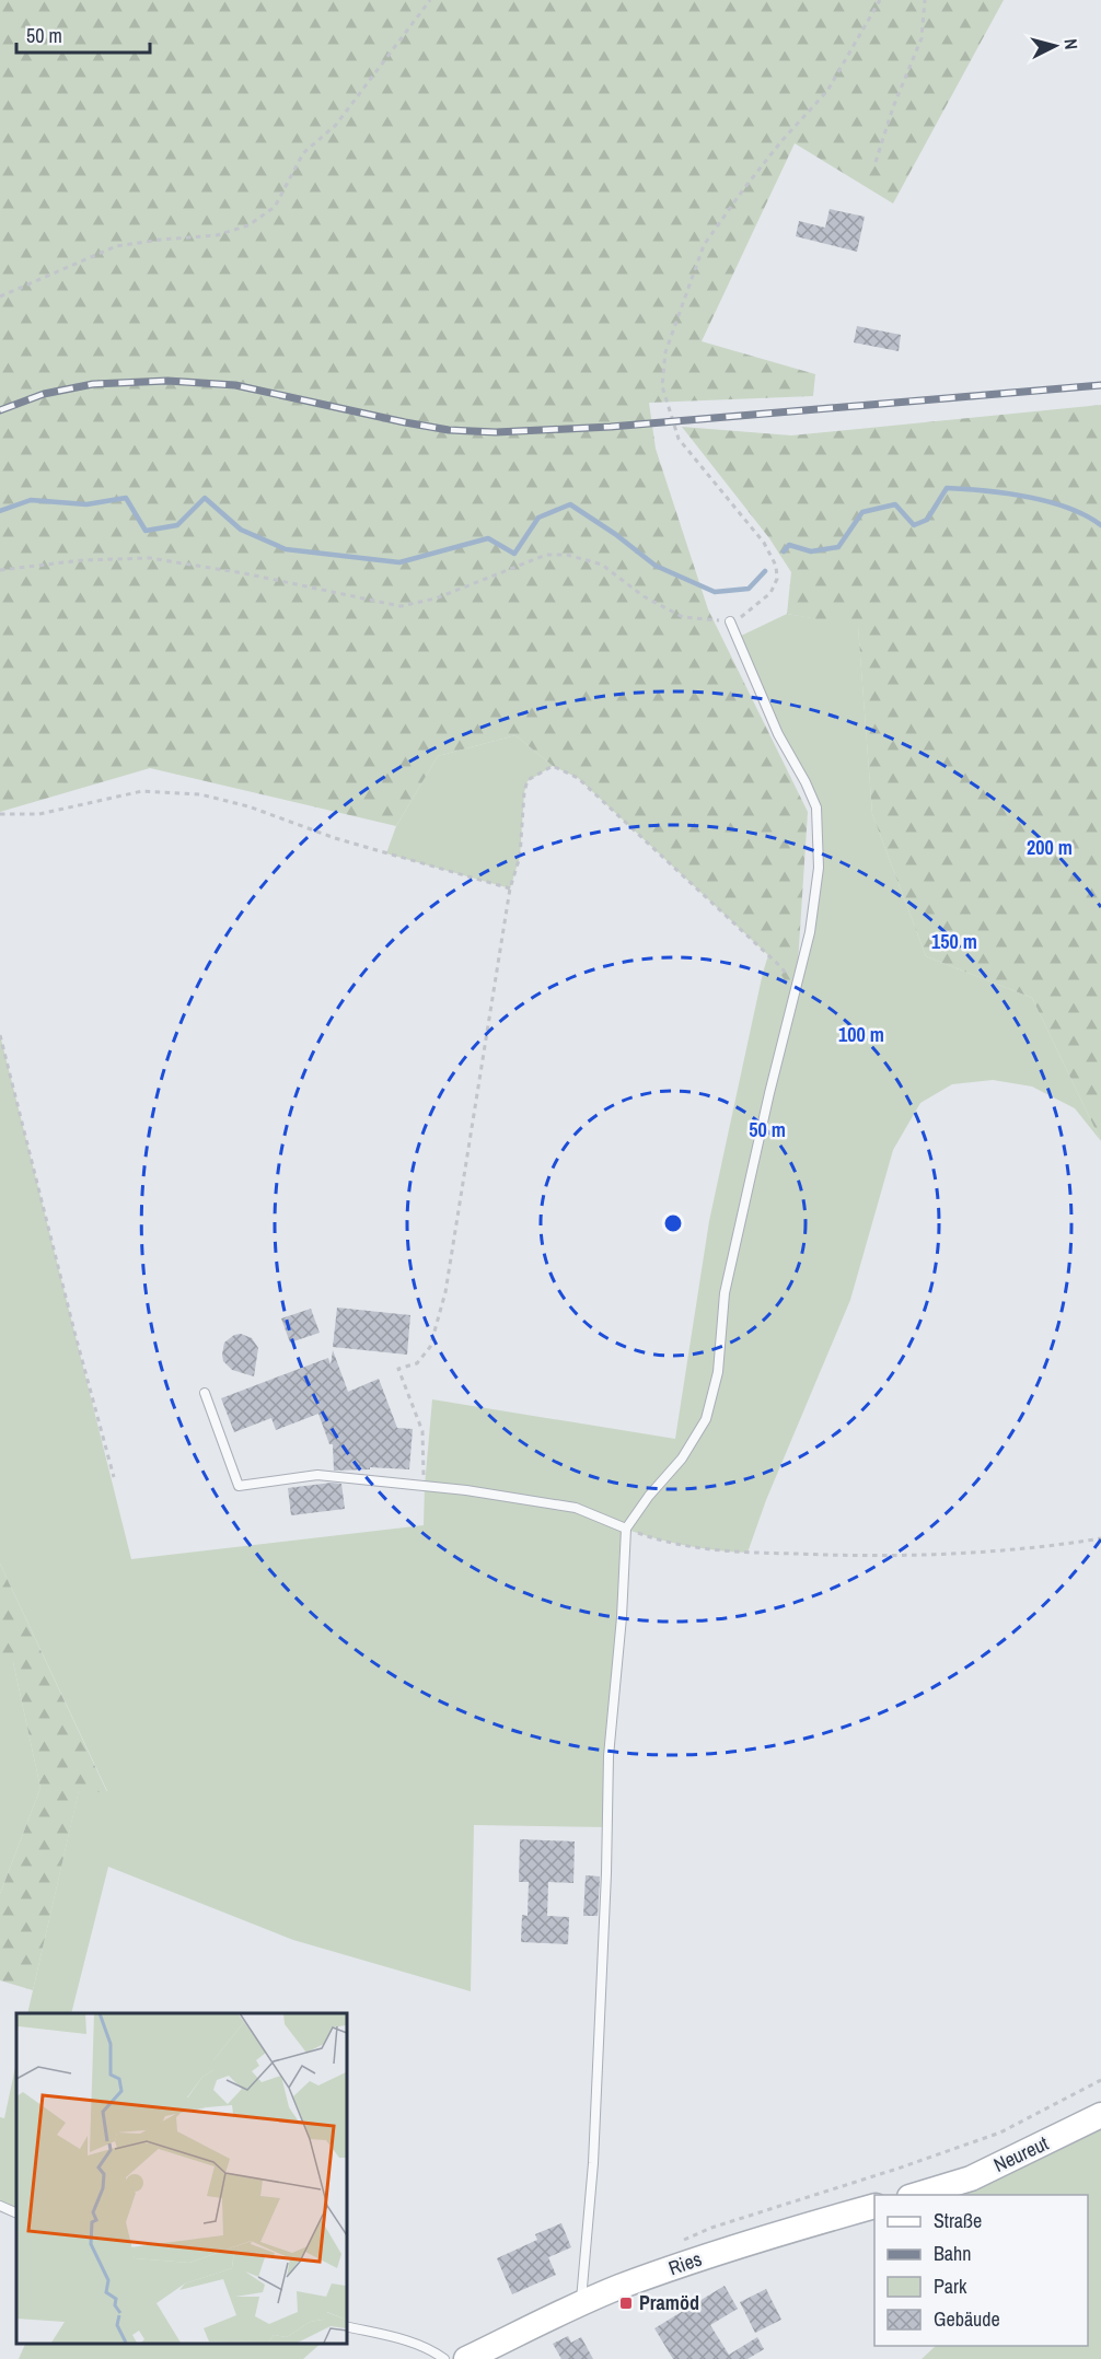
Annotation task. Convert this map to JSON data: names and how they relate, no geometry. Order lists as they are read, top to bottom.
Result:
{
  "streets": {
    "street": ["Neureut", "Ries"]
  },
  "places": {
    "transit": ["Pramöd"]
  },
  "legend": [
    "Straße",
    "Bahn",
    "Park",
    "Gebäude"
  ],
  "scale_bar": "50 m",
  "north": "right",
  "rings": [
    "200 m",
    "150 m",
    "100 m",
    "50 m"
  ]
}
